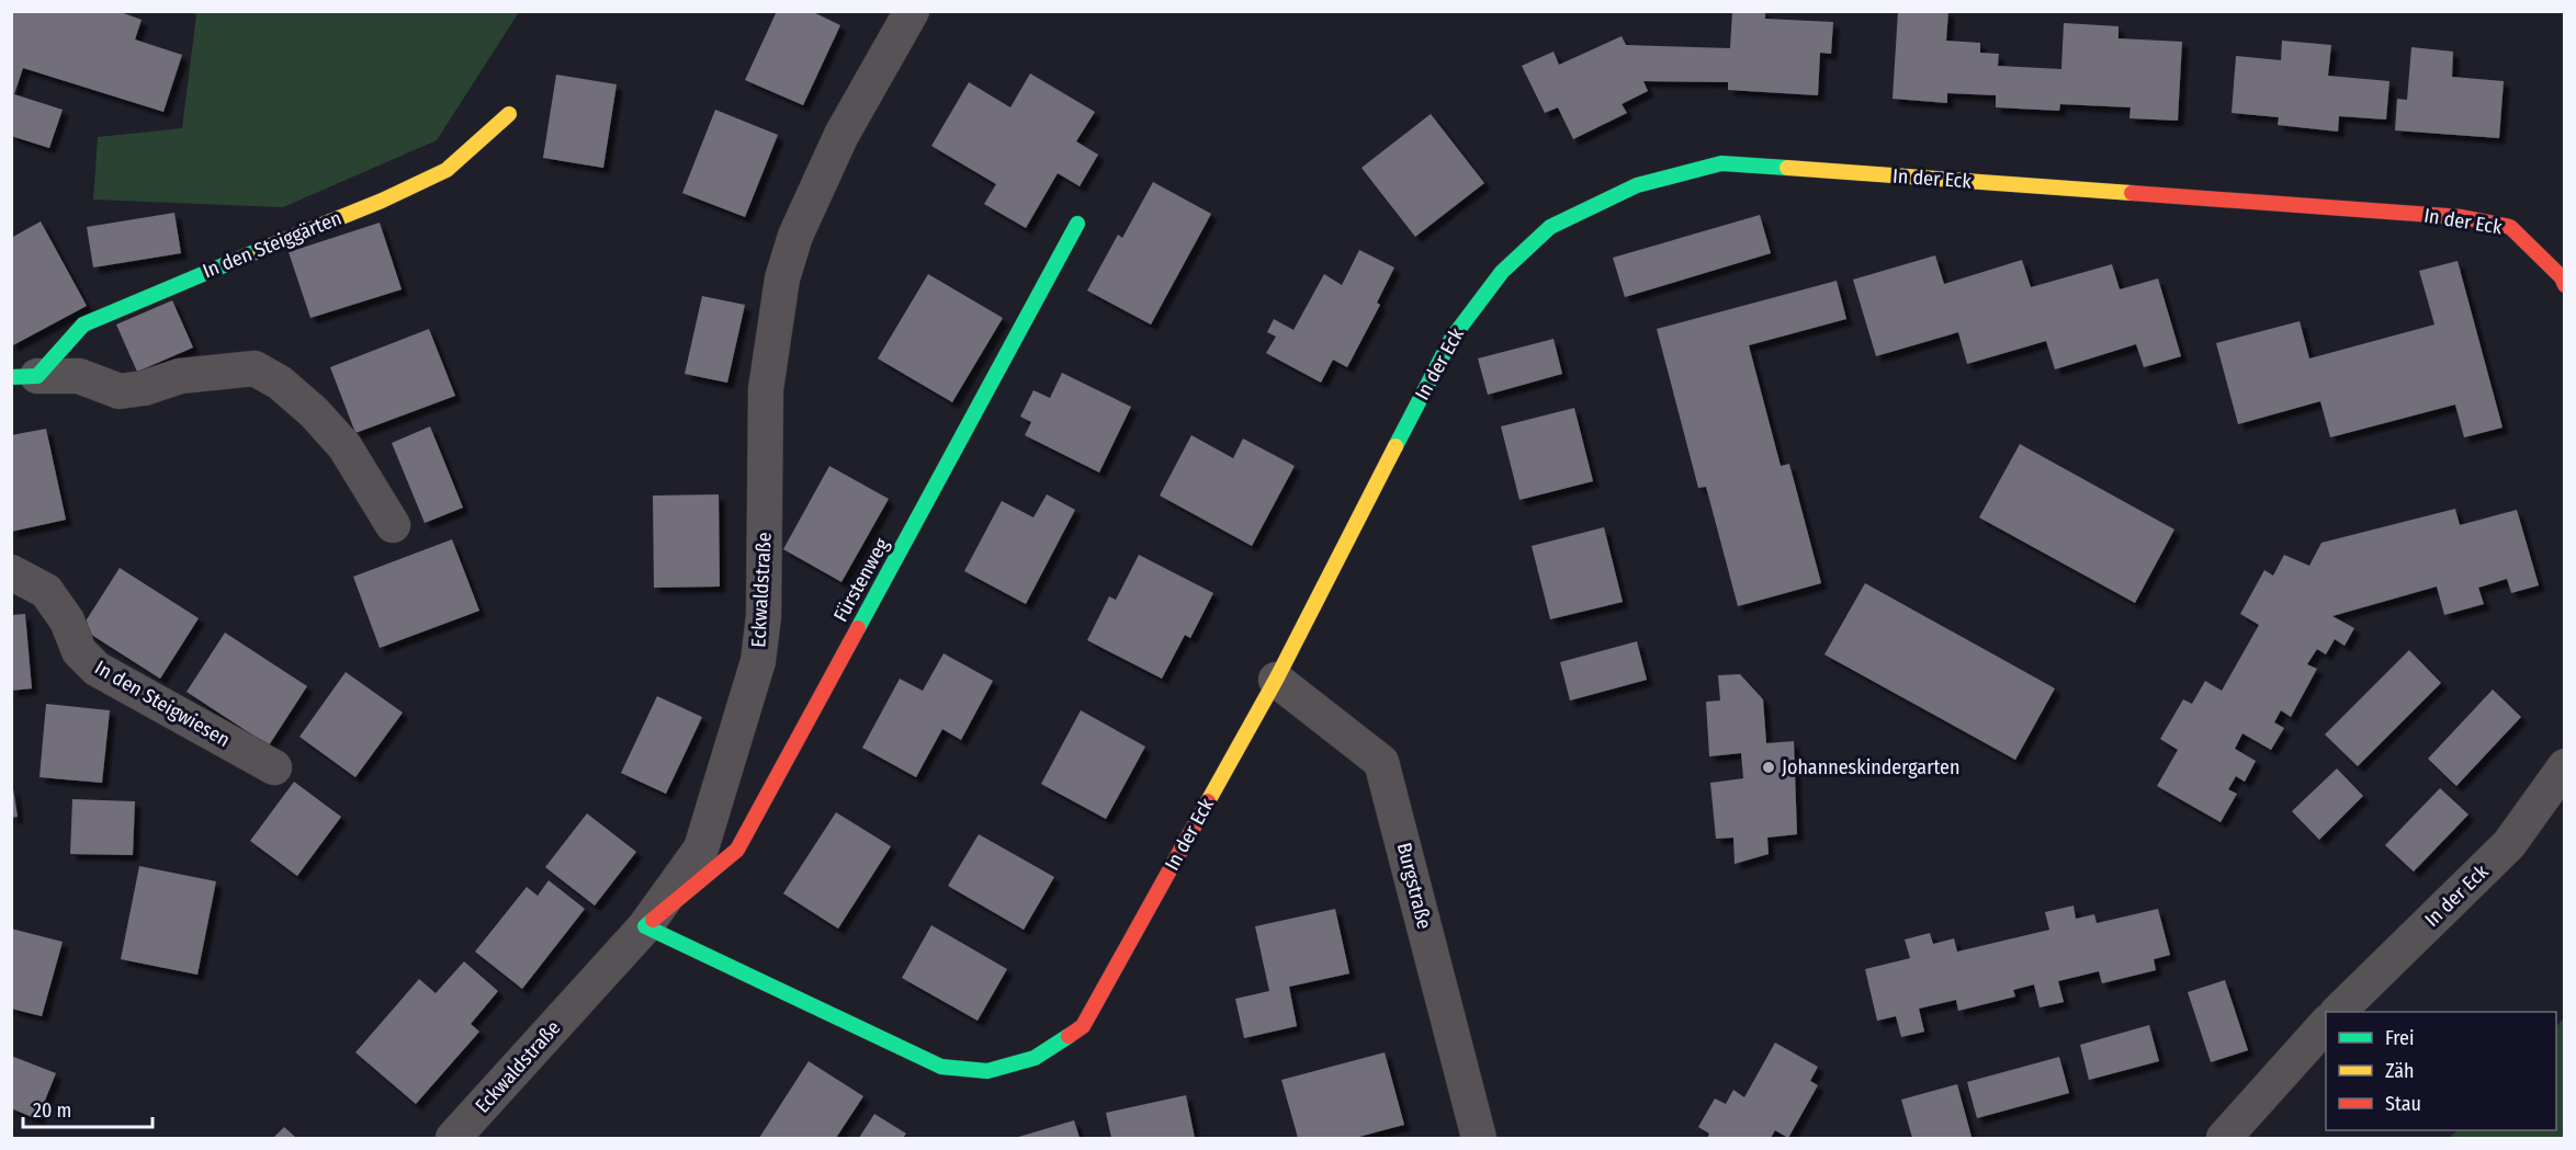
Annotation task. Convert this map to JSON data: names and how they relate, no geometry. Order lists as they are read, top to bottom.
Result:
{
  "streets": {
    "street": [
      "In der Eck",
      "In den Steiggärten",
      "Fürstenweg",
      "Eckwaldstraße",
      "In den Steigwiesen",
      "Burgstraße"
    ]
  },
  "crossings": [
    ["In der Eck", "Fürstenweg"],
    ["In der Eck", "Eckwaldstraße"],
    ["In der Eck", "Burgstraße"],
    ["Fürstenweg", "Eckwaldstraße"]
  ],
  "places": ["Johanneskindergarten"],
  "legend": ["Frei", "Zäh", "Stau"],
  "scale_bar": "20 m"
}
